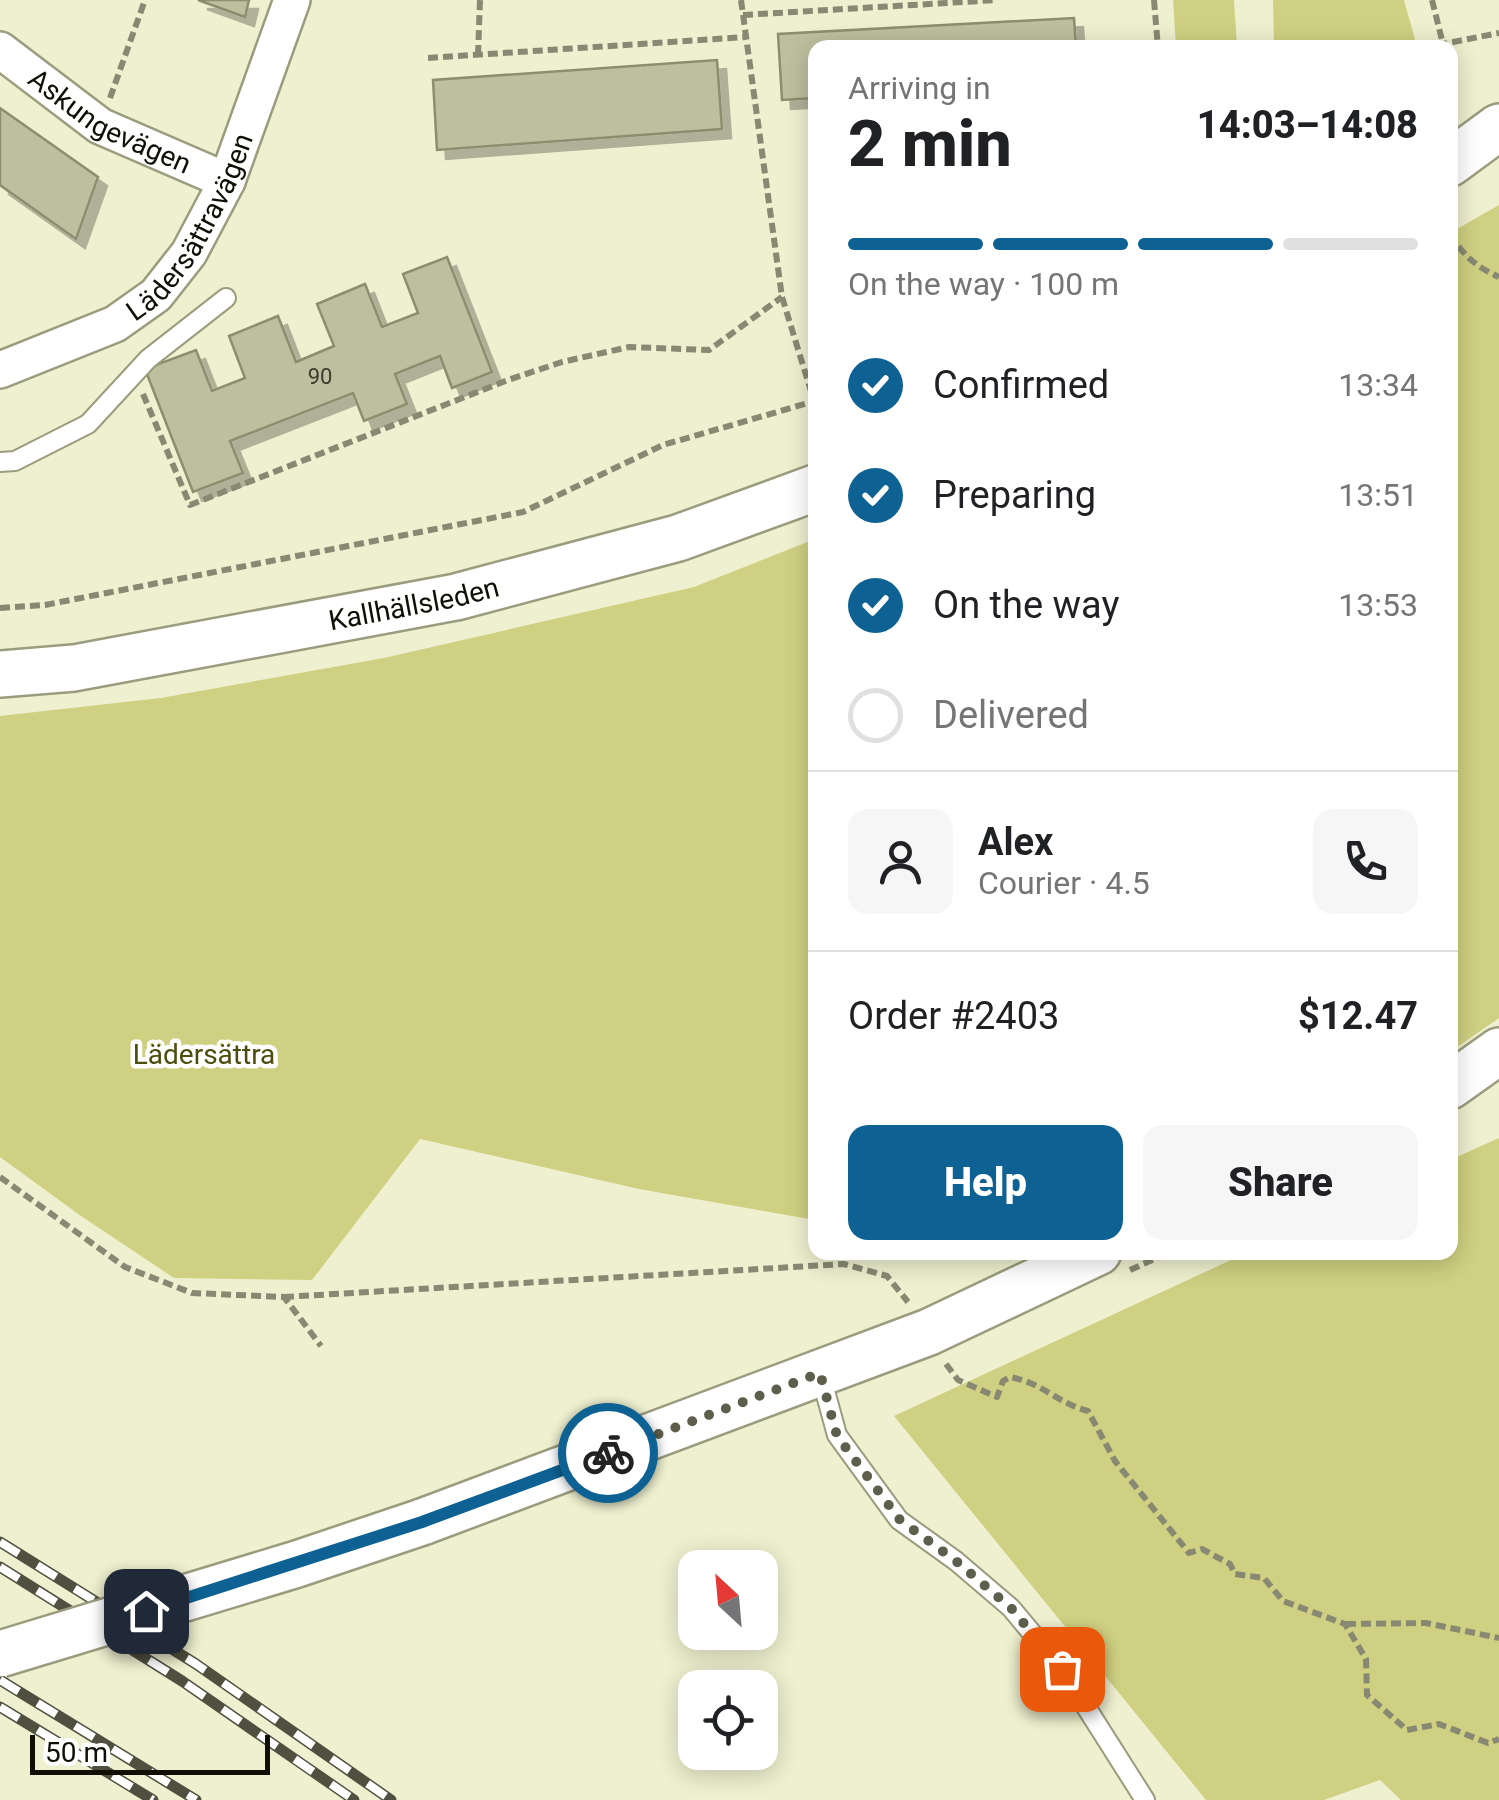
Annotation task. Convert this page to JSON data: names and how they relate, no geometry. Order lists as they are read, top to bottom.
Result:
{
  "streets": {
    "street": ["Askungevägen", "Lädersättravägen", "Kallhällsleden"]
  },
  "crossings": [
    ["Askungevägen", "Lädersättravägen"]
  ],
  "parks": ["Lädersättra"],
  "house_numbers": ["90"],
  "scale_bar": "50 m",
  "north": "top left",
  "page": {
    "heading": ["2 min", "Arriving in", "14:03–14:08"],
    "panel": [
      "Alex",
      "Courier · 4.5",
      "Order #2403",
      "$12.47"
    ],
    "bar": "On the way · 100 m",
    "list": [
      ["Confirmed", "13:34"],
      ["Preparing", "13:51"],
      ["On the way", "13:53"],
      "Delivered"
    ],
    "buttons": ["Help", "Share"],
    "scale": "50 m"
  }
}
